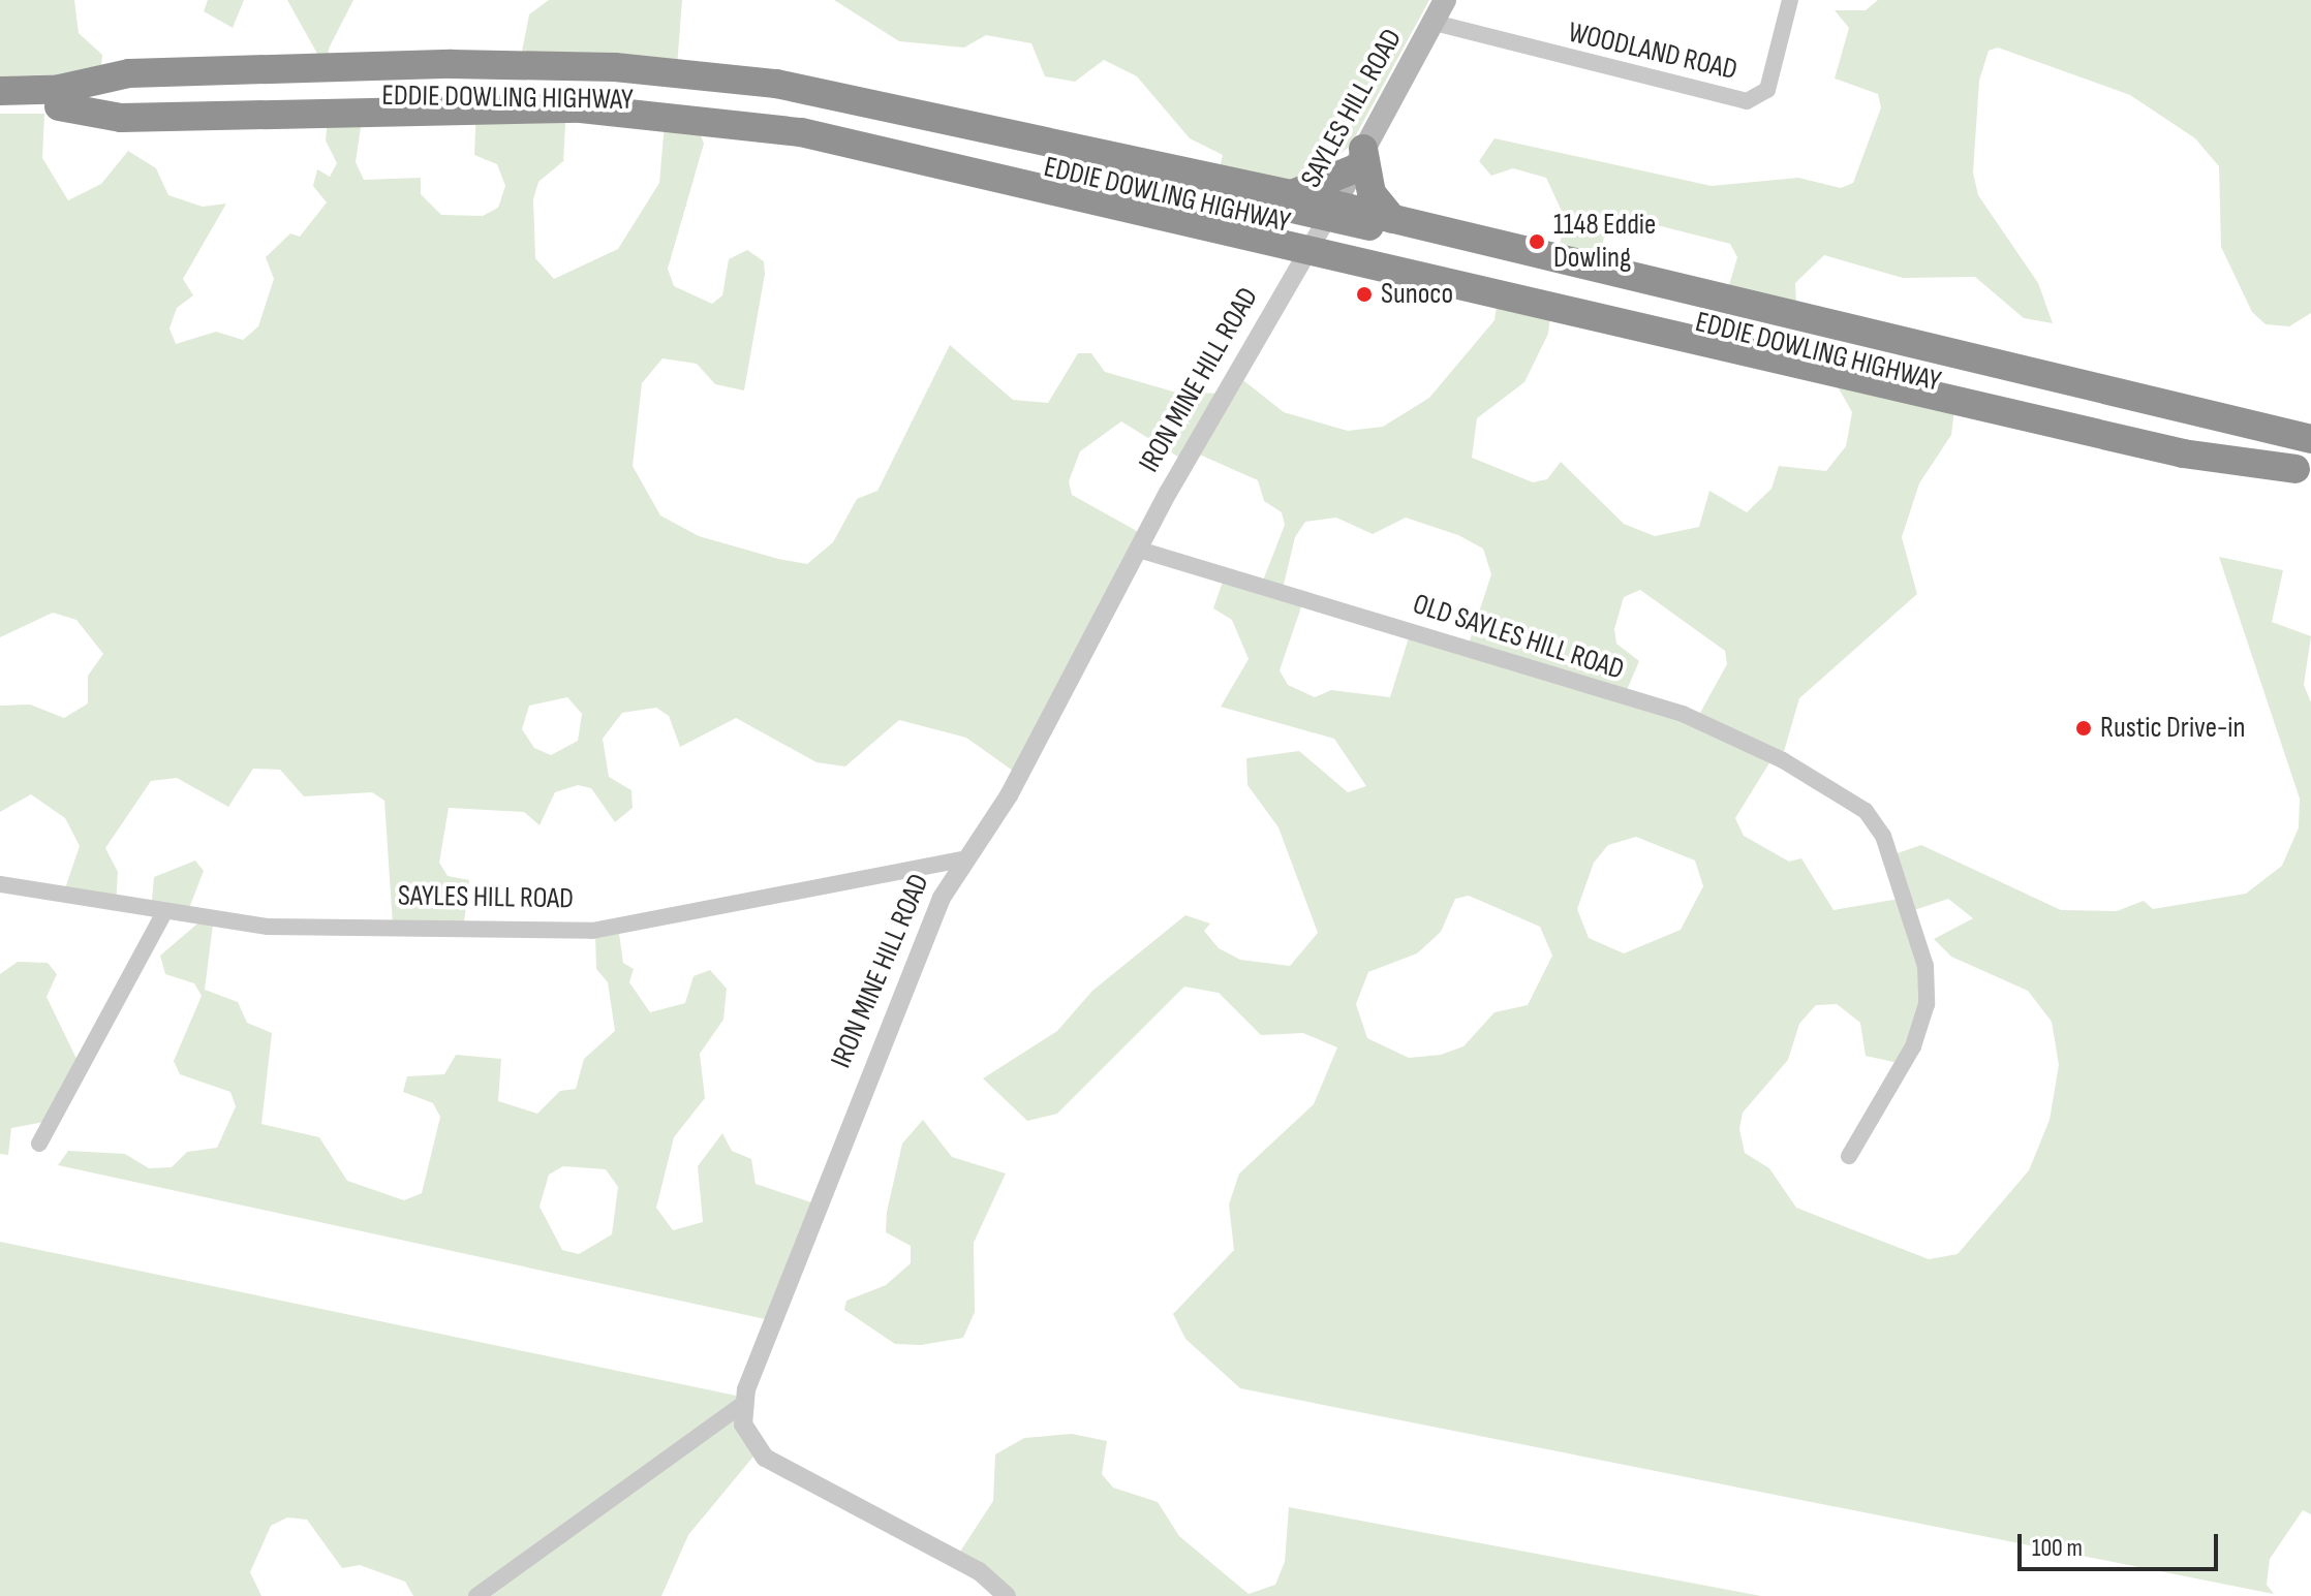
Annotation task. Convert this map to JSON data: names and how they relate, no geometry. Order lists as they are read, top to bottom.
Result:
{
  "streets": {
    "highway": ["EDDIE DOWLING HIGHWAY"],
    "main road": ["SAYLES HILL ROAD"],
    "street": ["WOODLAND ROAD", "IRON MINE HILL ROAD", "OLD SAYLES HILL ROAD"]
  },
  "crossings": [
    ["WOODLAND ROAD", "SAYLES HILL ROAD"],
    ["SAYLES HILL ROAD", "IRON MINE HILL ROAD"],
    ["IRON MINE HILL ROAD", "OLD SAYLES HILL ROAD"]
  ],
  "places": ["1148 Eddie Dowling", "Sunoco", "Rustic Drive-in"],
  "scale_bar": "100 m"
}
